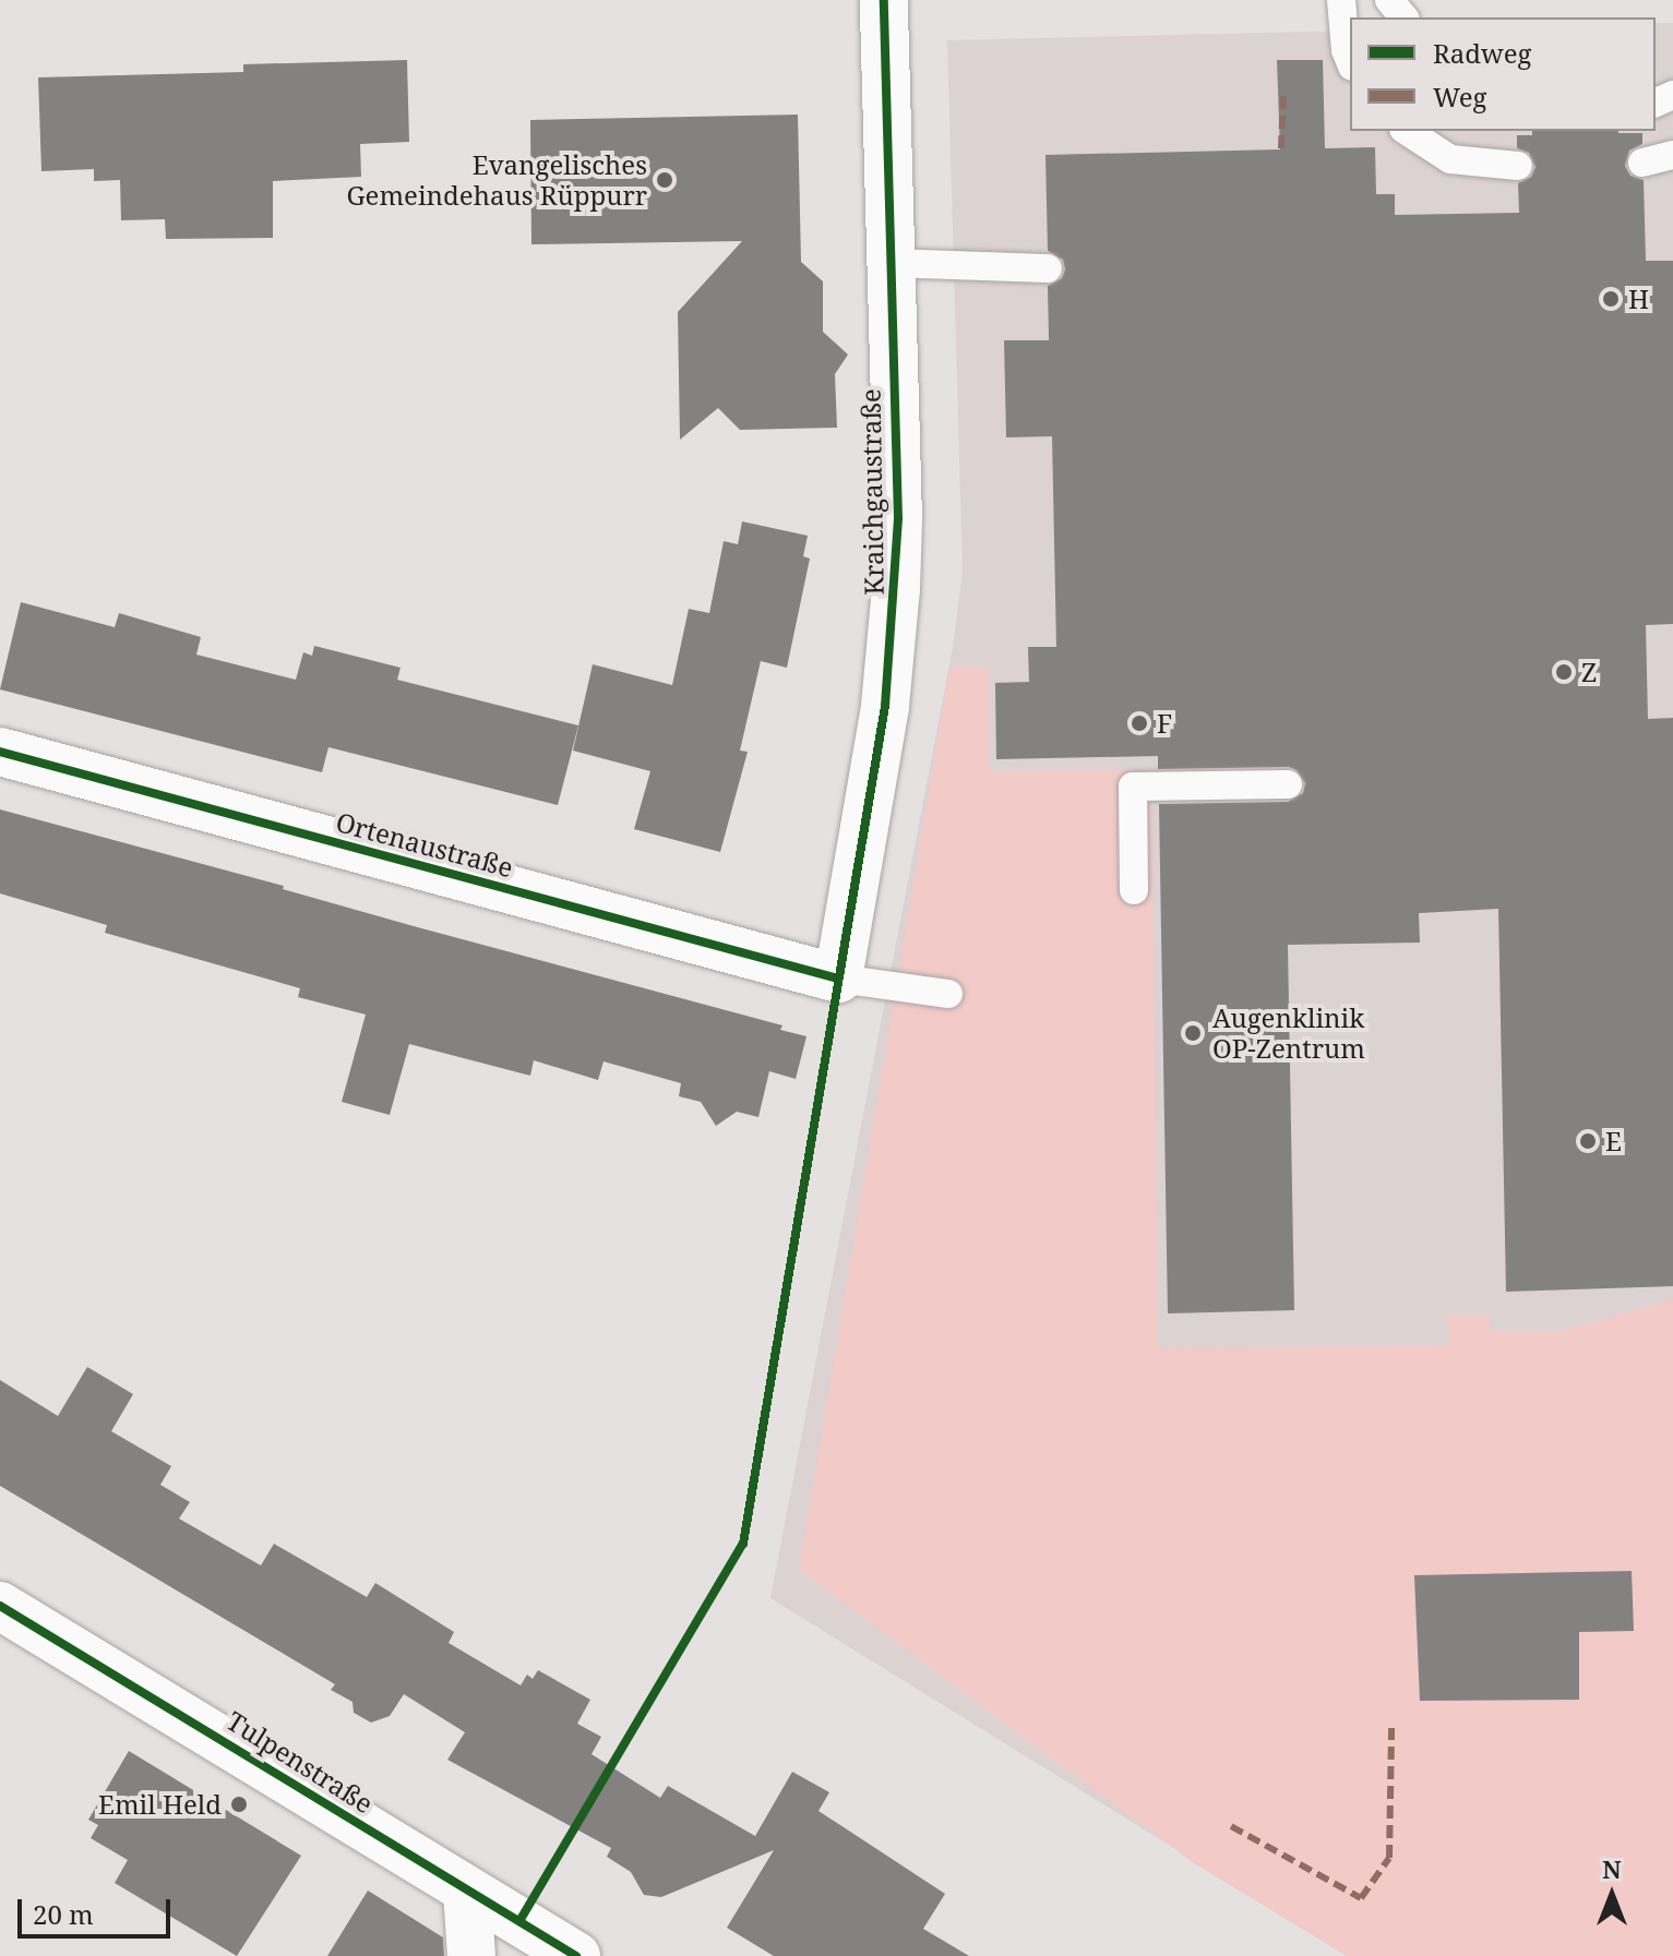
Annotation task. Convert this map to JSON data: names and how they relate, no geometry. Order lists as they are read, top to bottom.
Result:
{
  "streets": {
    "street": ["Kraichgaustraße", "Ortenaustraße", "Tulpenstraße"]
  },
  "crossings": [
    ["Kraichgaustraße", "Ortenaustraße"]
  ],
  "places": [
    "Evangelisches Gemeindehaus Rüppurr",
    "H",
    "Z",
    "F",
    "Augenklinik OP-Zentrum",
    "E",
    "Emil Held"
  ],
  "legend": ["Radweg", "Weg"],
  "scale_bar": "20 m",
  "north": "top"
}
